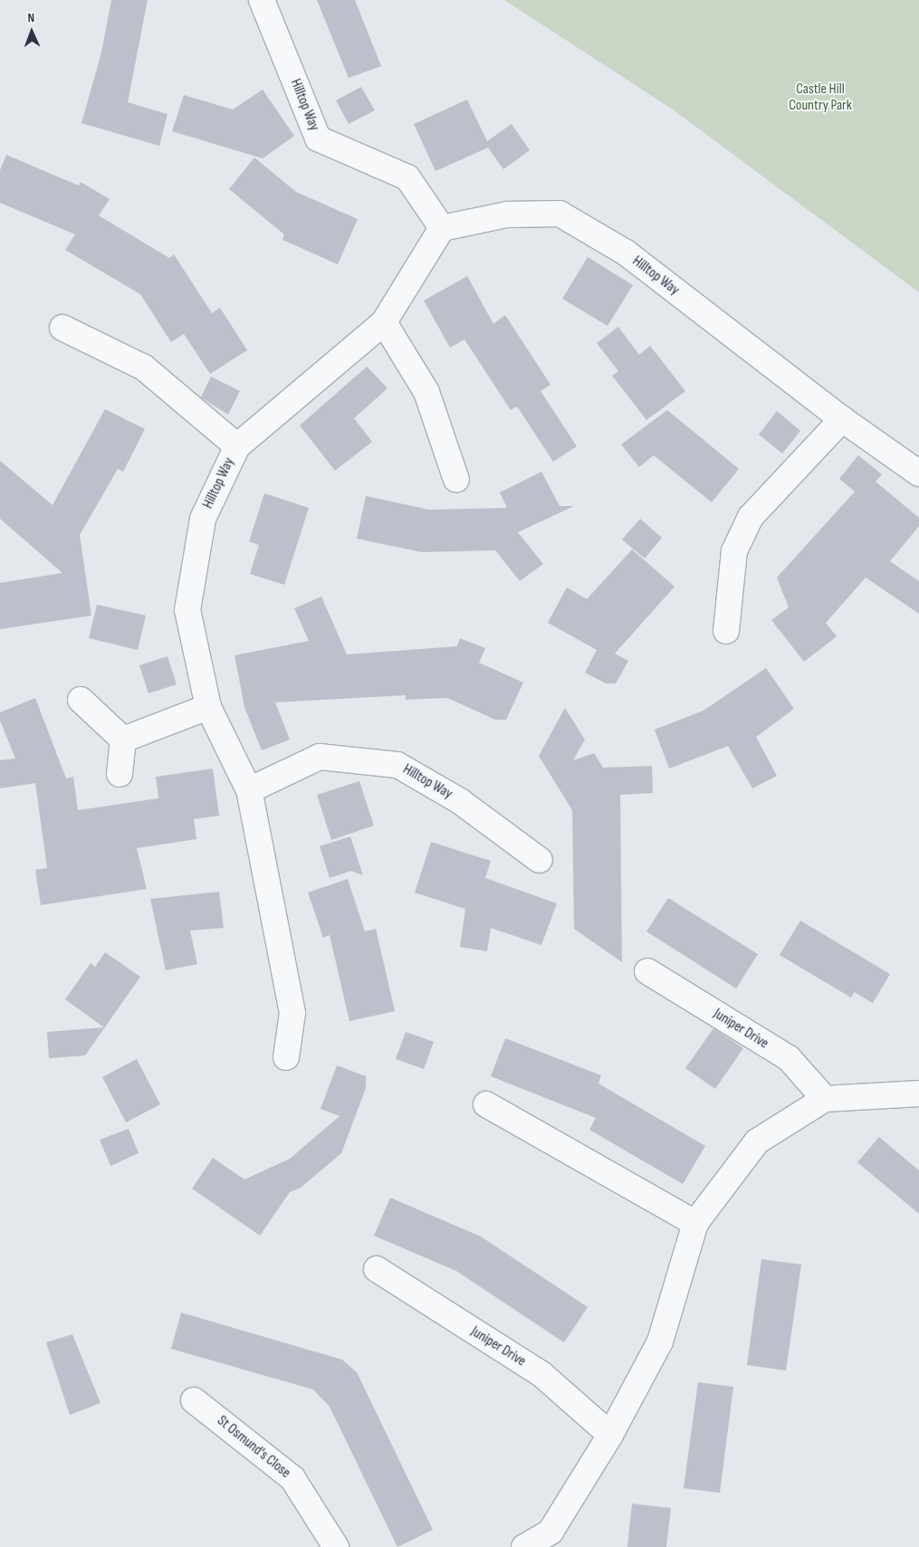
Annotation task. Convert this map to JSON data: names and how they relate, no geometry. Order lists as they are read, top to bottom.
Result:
{
  "streets": {
    "street": ["Hilltop Way", "Juniper Drive", "St Osmund's Close"]
  },
  "parks": ["Castle Hill Country Park"],
  "north": "top"
}
